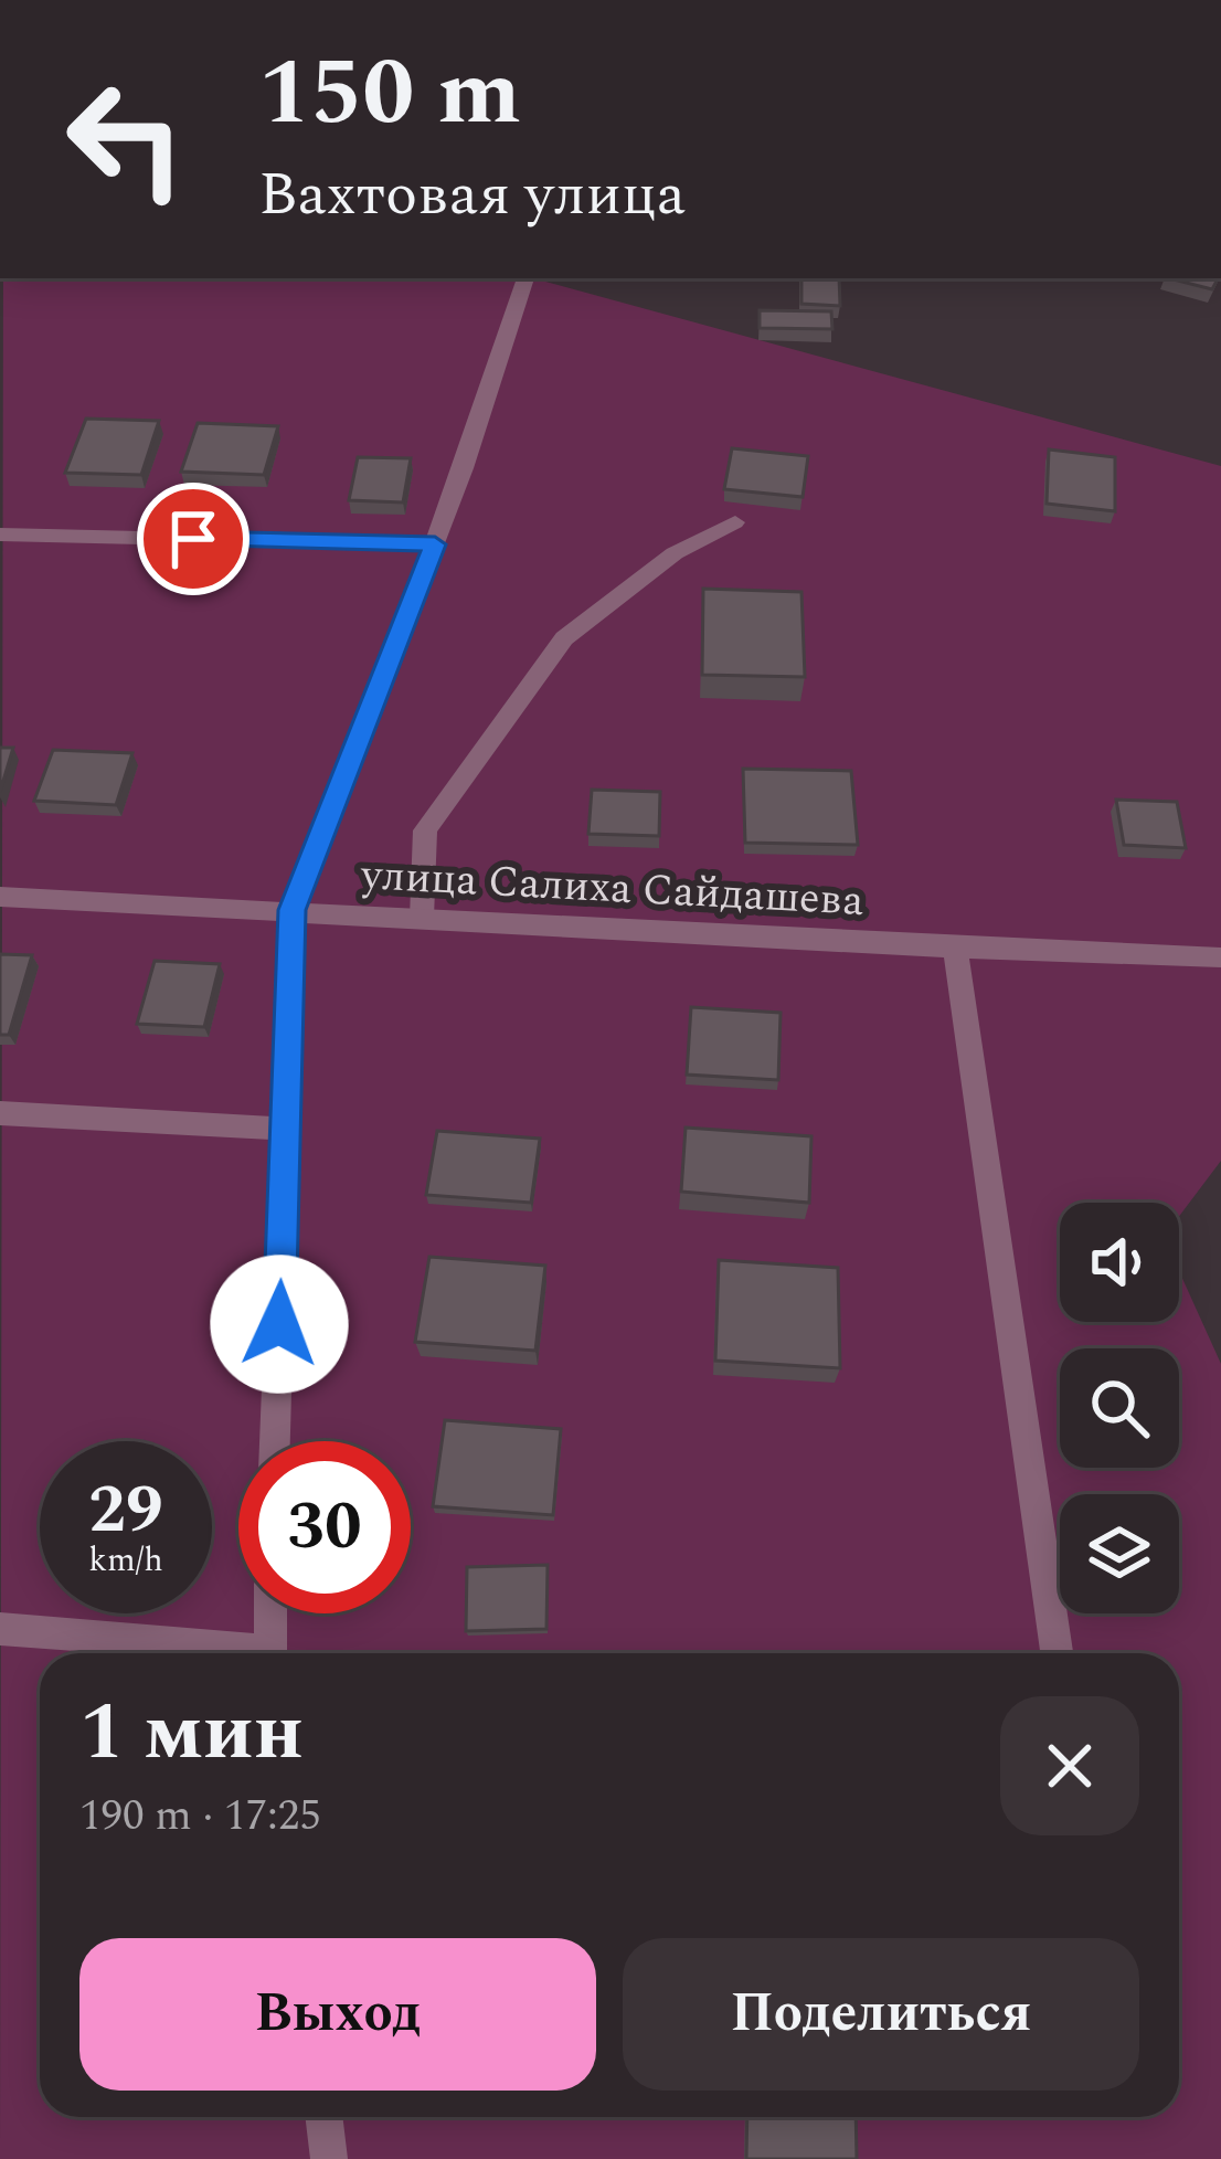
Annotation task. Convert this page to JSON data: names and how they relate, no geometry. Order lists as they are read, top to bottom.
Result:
{
  "streets": {
    "street": ["улица Салиха Сайдашева"]
  },
  "page": {
    "turn": ["150 m", "Вахтовая улица"],
    "speed": "29 km/h",
    "limit": "30",
    "heading": ["1 мин", "190 m · 17:25"],
    "buttons": ["Выход", "Поделиться"]
  }
}
